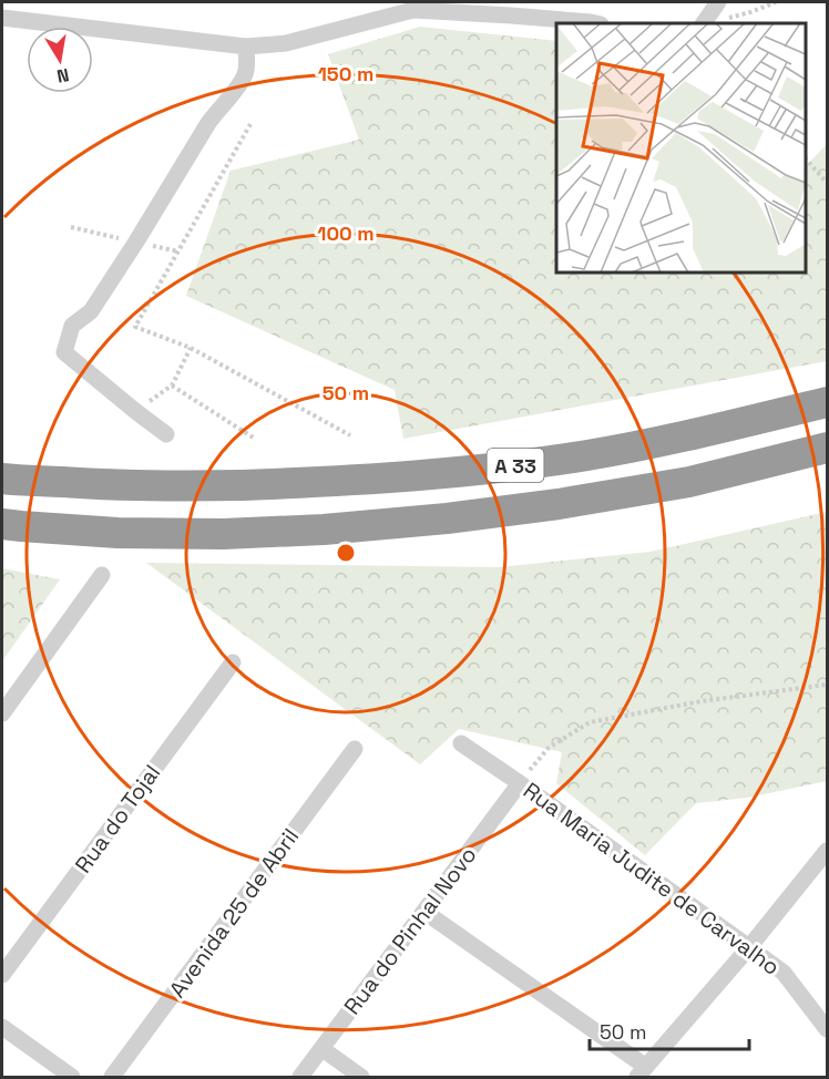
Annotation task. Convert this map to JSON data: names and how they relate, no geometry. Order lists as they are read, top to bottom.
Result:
{
  "streets": {
    "highway": ["A 33"],
    "street": [
      "Rua do Tojal",
      "Rua Maria Judite de Carvalho",
      "Avenida 25 de Abril",
      "Rua do Pinhal Novo"
    ]
  },
  "crossings": [
    ["Rua Maria Judite de Carvalho", "Rua do Pinhal Novo"]
  ],
  "scale_bar": "50 m",
  "north": "bottom",
  "rings": ["150 m", "100 m", "50 m"]
}
